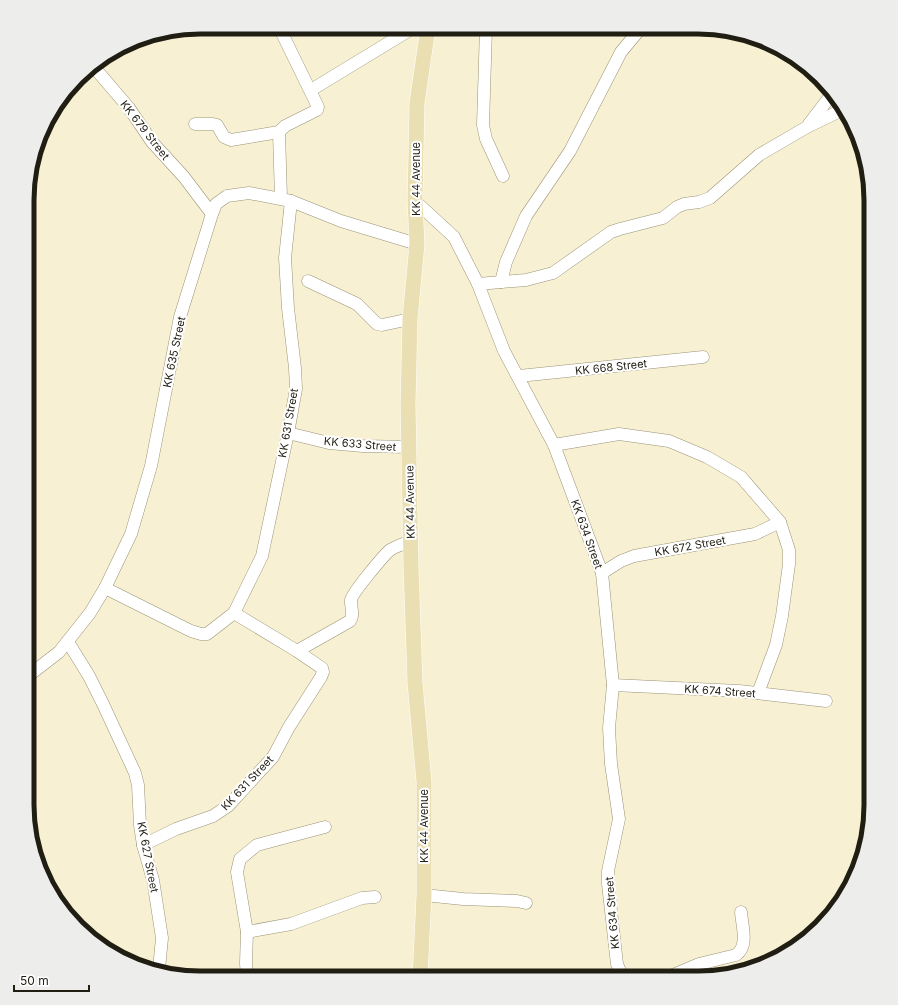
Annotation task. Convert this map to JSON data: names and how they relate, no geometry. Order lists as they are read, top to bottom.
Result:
{
  "streets": {
    "main road": ["KK 44 Avenue"],
    "street": [
      "KK 679 Street",
      "KK 635 Street",
      "KK 668 Street",
      "KK 631 Street",
      "KK 633 Street",
      "KK 634 Street",
      "KK 672 Street",
      "KK 674 Street",
      "KK 627 Street"
    ]
  },
  "crossings": [
    ["KK 679 Street", "KK 635 Street"],
    ["KK 44 Avenue", "KK 635 Street"],
    ["KK 44 Avenue", "KK 633 Street"],
    ["KK 44 Avenue", "KK 634 Street"],
    ["KK 635 Street", "KK 631 Street"],
    ["KK 635 Street", "KK 627 Street"],
    ["KK 668 Street", "KK 634 Street"],
    ["KK 631 Street", "KK 633 Street"],
    ["KK 631 Street", "KK 627 Street"],
    ["KK 634 Street", "KK 672 Street"],
    ["KK 634 Street", "KK 674 Street"]
  ],
  "scale_bar": "50 m"
}
